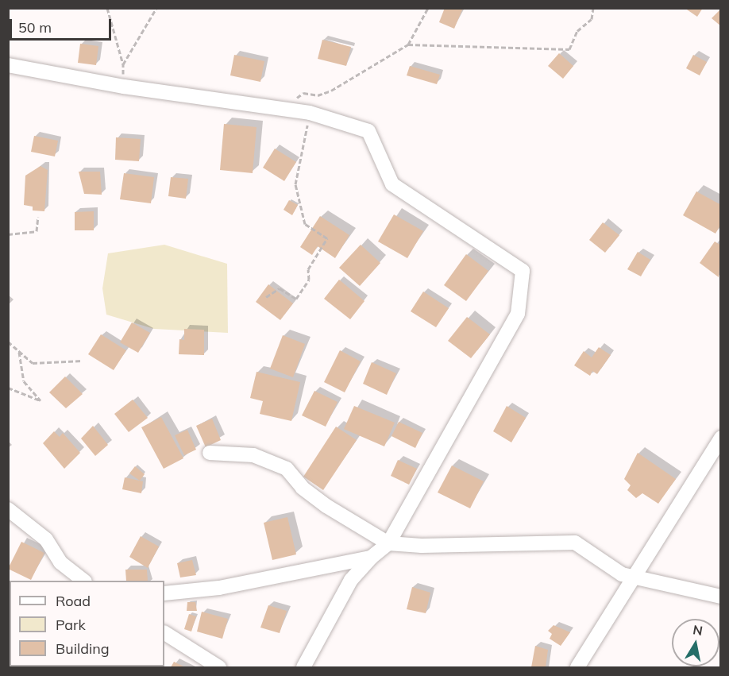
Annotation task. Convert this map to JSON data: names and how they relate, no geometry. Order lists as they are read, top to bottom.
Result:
{
  "legend": ["Road", "Park", "Building"],
  "scale_bar": "50 m",
  "north": "top"
}
